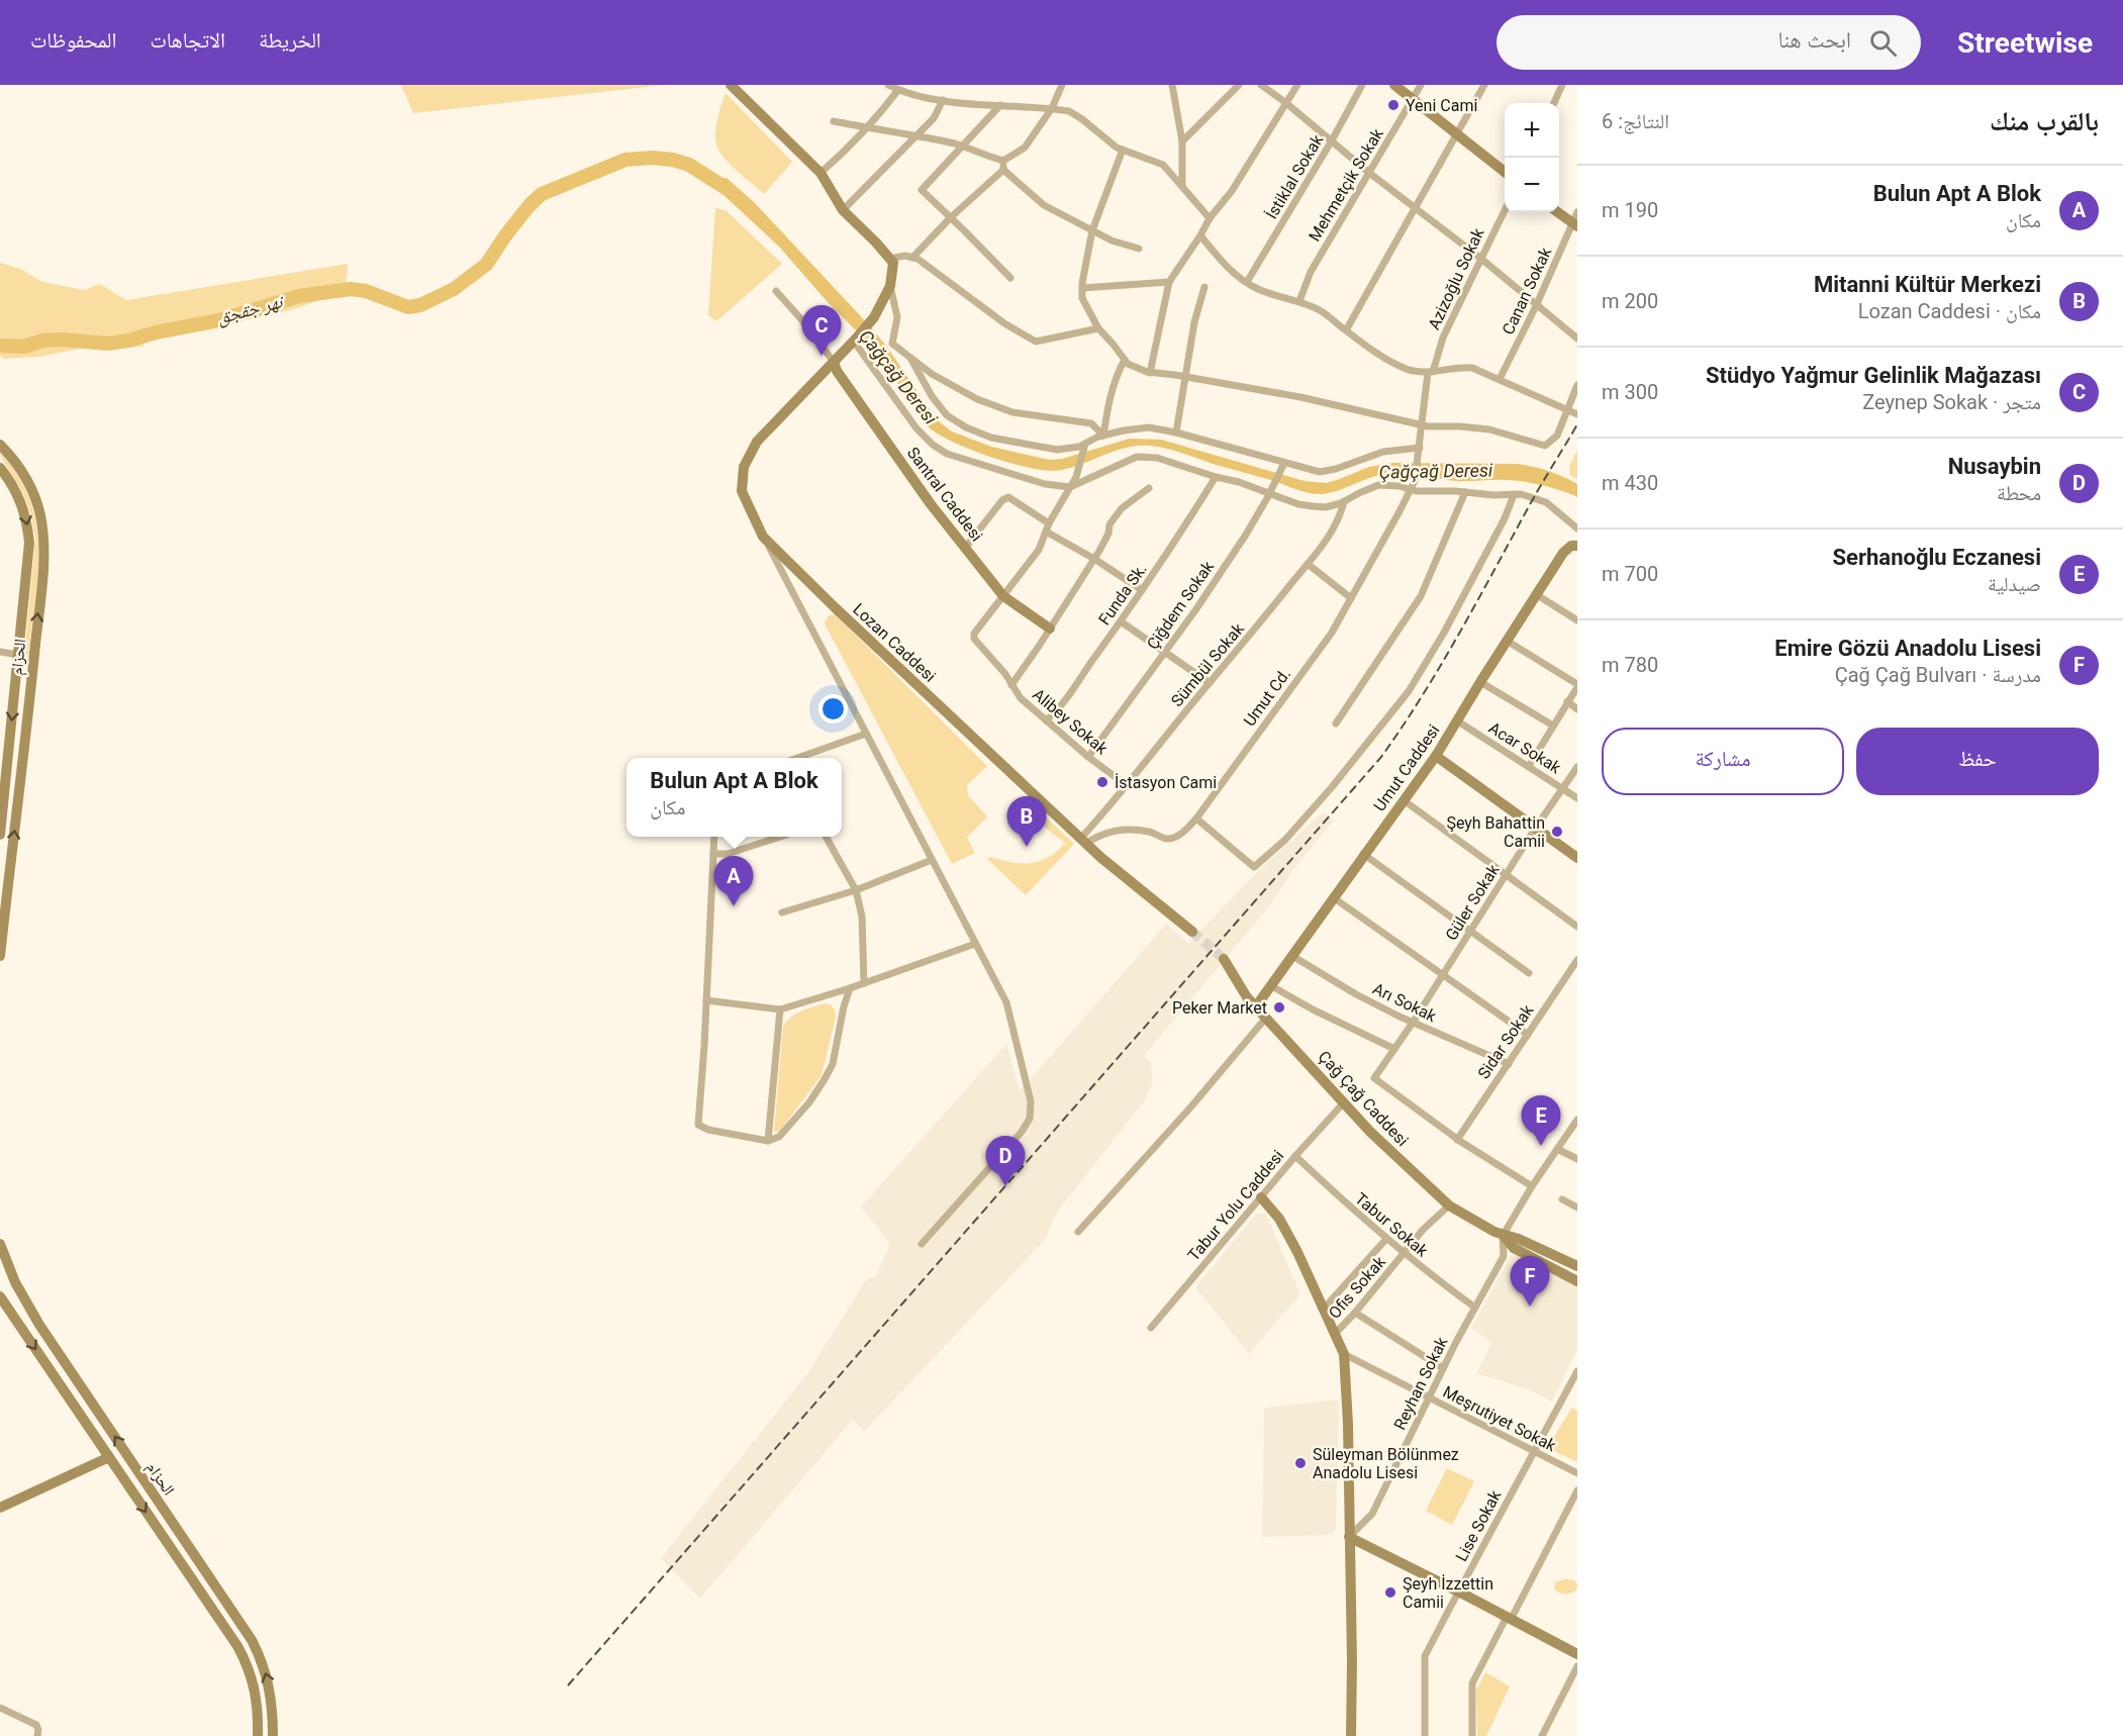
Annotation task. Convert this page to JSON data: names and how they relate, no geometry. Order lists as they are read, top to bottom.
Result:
{
  "streets": {
    "main road": [
      "Santral Caddesi",
      "Lozan Caddesi",
      "الحزام",
      "Umut Caddesi",
      "Çağ Çağ Caddesi"
    ],
    "street": [
      "İstiklal Sokak",
      "Mehmetçik Sokak",
      "Azizoğlu Sokak",
      "Canan Sokak",
      "Funda Sk.",
      "Çiğdem Sokak",
      "Sümbül Sokak",
      "Umut Cd.",
      "Alibey Sokak",
      "Acar Sokak",
      "Güler Sokak",
      "Arı Sokak",
      "Sidar Sokak",
      "Tabur Yolu Caddesi",
      "Tabur Sokak",
      "Ofis Sokak",
      "Reyhan Sokak",
      "Meşrutiyet Sokak",
      "Lise Sokak"
    ]
  },
  "crossings": [
    ["Azizoğlu Sokak", "Umut Cd."],
    ["Santral Caddesi", "Lozan Caddesi"],
    ["Santral Caddesi", "Alibey Sokak"],
    ["Funda Sk.", "Alibey Sokak"],
    ["Çiğdem Sokak", "Alibey Sokak"],
    ["Lozan Caddesi", "Sümbül Sokak"],
    ["Lozan Caddesi", "Umut Cd."],
    ["Sümbül Sokak", "Umut Cd."],
    ["Sümbül Sokak", "Alibey Sokak"],
    ["Acar Sokak", "Umut Caddesi"],
    ["Acar Sokak", "Güler Sokak"],
    ["Umut Caddesi", "Arı Sokak"],
    ["Umut Caddesi", "Çağ Çağ Caddesi"],
    ["Güler Sokak", "Arı Sokak"],
    ["Güler Sokak", "Sidar Sokak"],
    ["Arı Sokak", "Sidar Sokak"],
    ["Çağ Çağ Caddesi", "Tabur Yolu Caddesi"],
    ["Çağ Çağ Caddesi", "Ofis Sokak"],
    ["Çağ Çağ Caddesi", "Reyhan Sokak"],
    ["Tabur Yolu Caddesi", "Tabur Sokak"],
    ["Tabur Sokak", "Ofis Sokak"],
    ["Tabur Sokak", "Reyhan Sokak"],
    ["Reyhan Sokak", "Meşrutiyet Sokak"],
    ["Meşrutiyet Sokak", "Lise Sokak"]
  ],
  "water": ["نهر جقجق", "Çağçağ Deresi"],
  "places": [
    "Yeni Cami",
    "İstasyon Cami",
    "Şeyh Bahattin Camii",
    "Peker Market",
    "Süleyman Bölünmez Anadolu Lisesi",
    "Şeyh İzzettin Camii"
  ],
  "page": {
    "header": "Streetwise",
    "search": "ابحث هنا",
    "nav": ["الخريطة", "الاتجاهات", "المحفوظات"],
    "heading": ["بالقرب منك", "النتائج: 6"],
    "map_buttons": ["+", "−"],
    "list": [
      {
        "mark": "A",
        "name": "Bulun Apt A Blok",
        "note": "مكان",
        "value": "190 m"
      },
      {
        "mark": "B",
        "name": "Mitanni Kültür Merkezi",
        "note": "مكان · Lozan Caddesi",
        "value": "200 m"
      },
      {
        "mark": "C",
        "name": "Stüdyo Yağmur Gelinlik Mağazası",
        "note": "متجر · Zeynep Sokak",
        "value": "300 m"
      },
      {
        "mark": "D",
        "name": "Nusaybin",
        "note": "محطة",
        "value": "430 m"
      },
      {
        "mark": "E",
        "name": "Serhanoğlu Eczanesi",
        "note": "صيدلية",
        "value": "700 m"
      },
      {
        "mark": "F",
        "name": "Emire Gözü Anadolu Lisesi",
        "note": "مدرسة · Çağ Çağ Bulvarı",
        "value": "780 m"
      }
    ],
    "pins": [
      "C",
      "B",
      "A",
      "E",
      "D",
      "F"
    ],
    "buttons": ["حفظ", "مشاركة"],
    "popup": ["Bulun Apt A Blok", "مكان"]
  }
}
